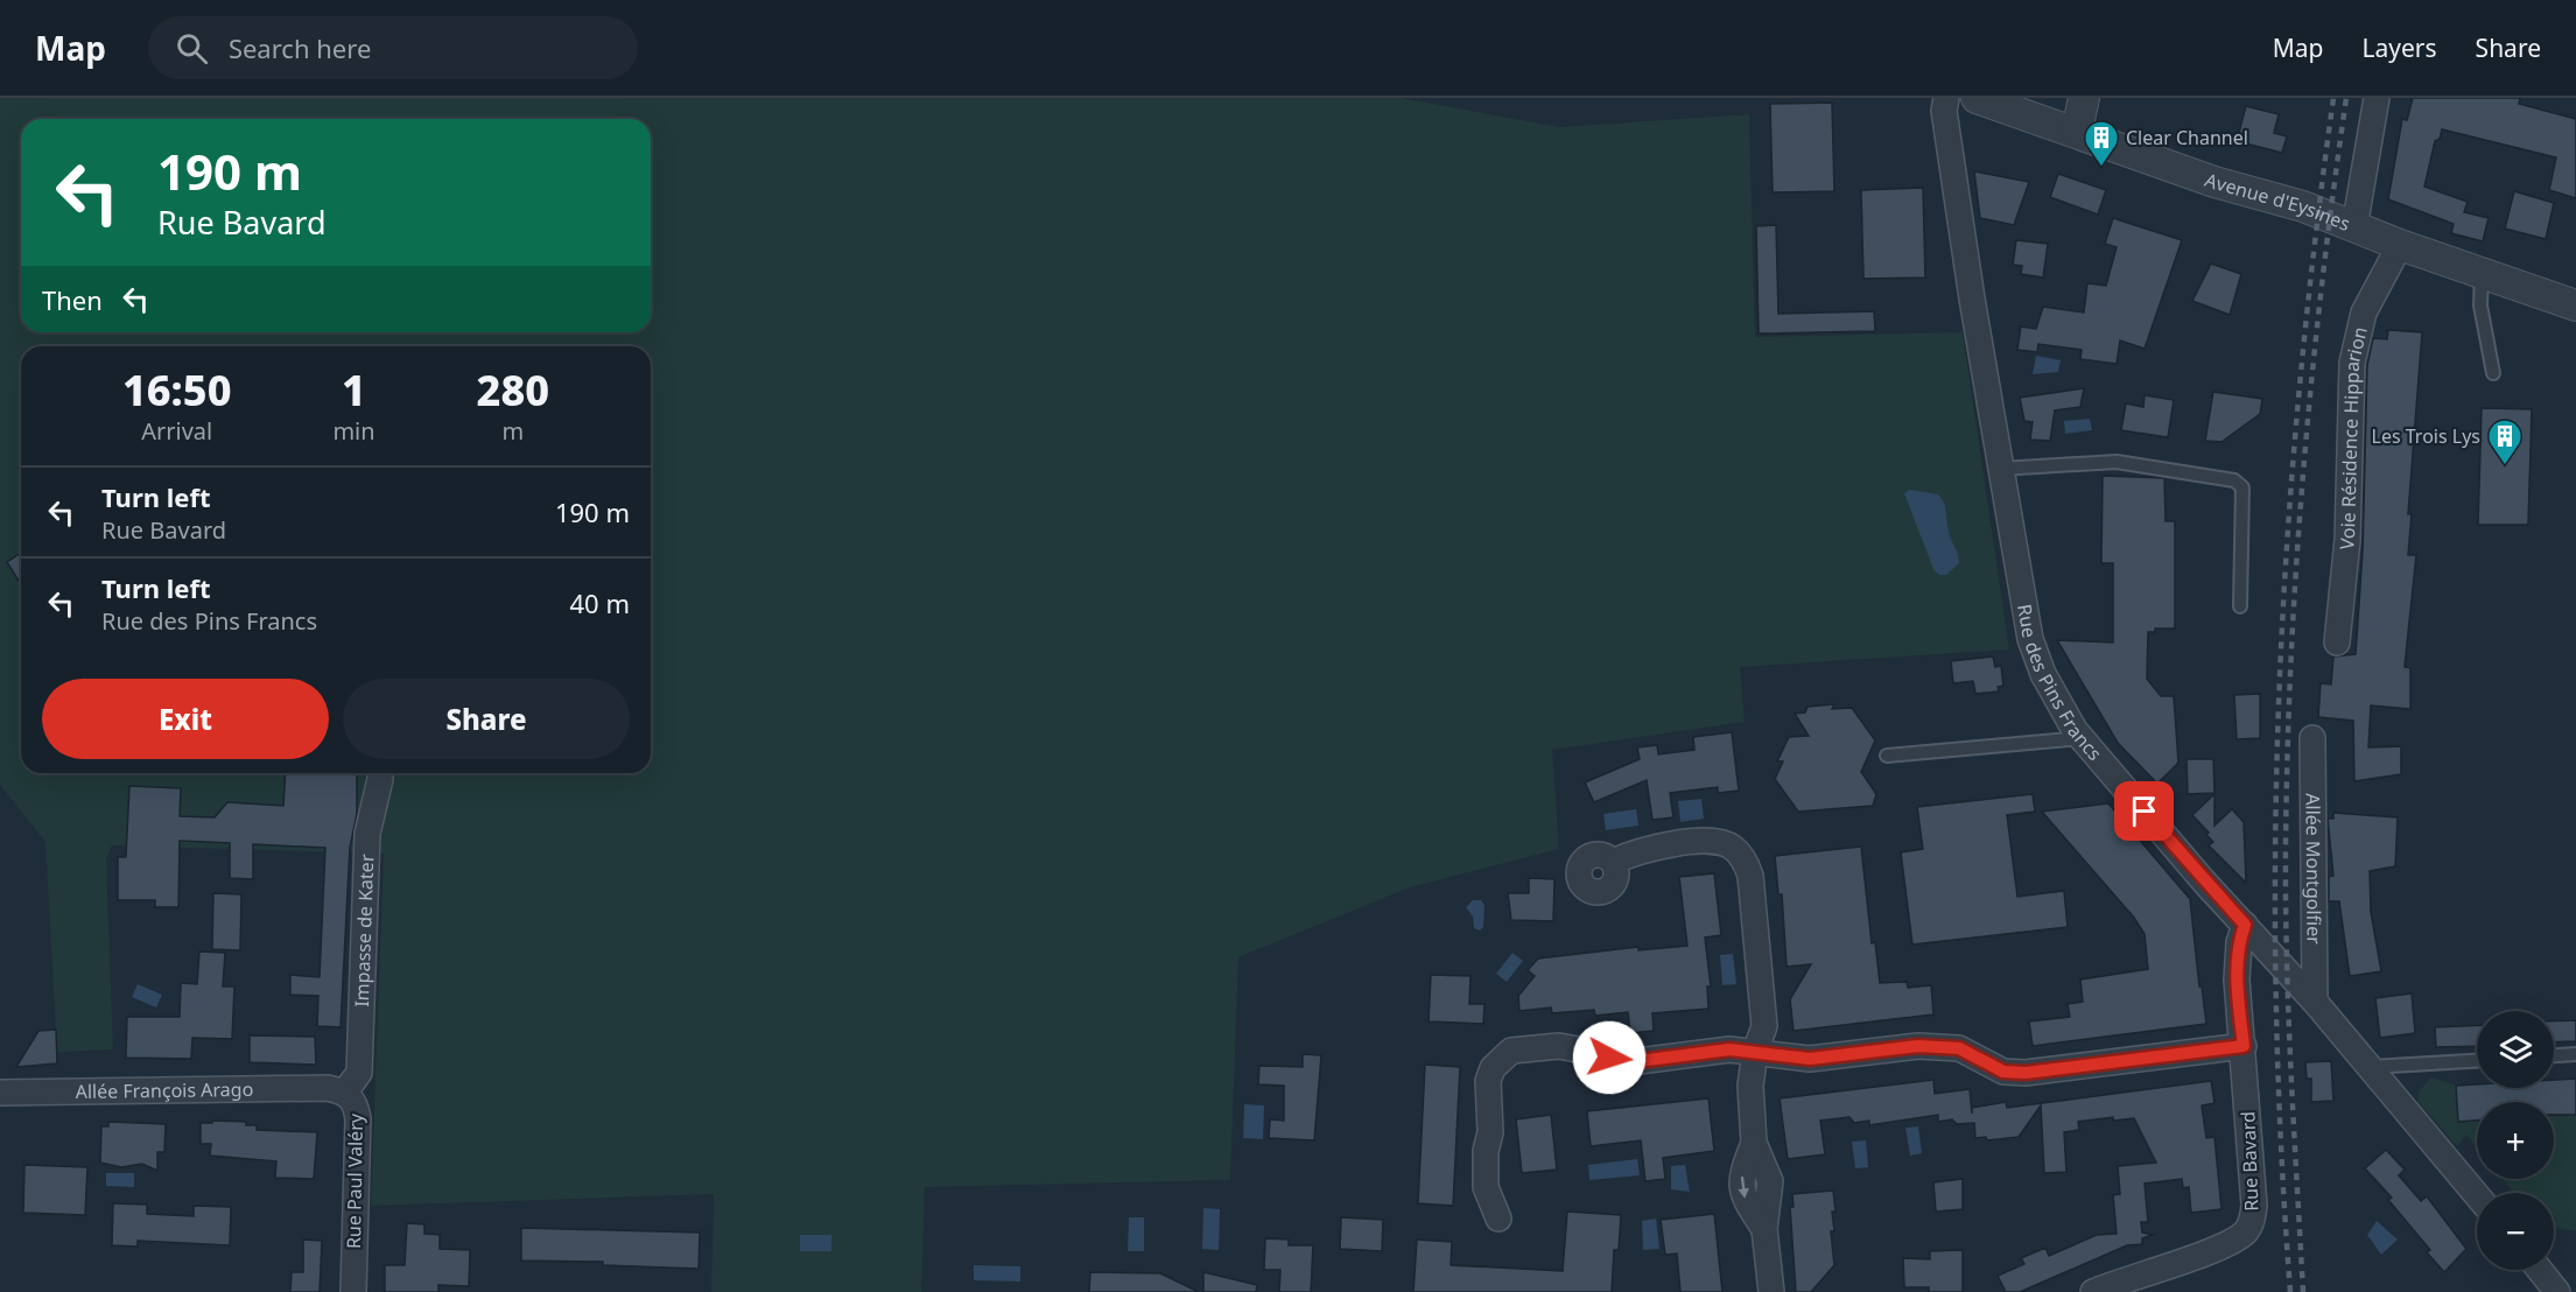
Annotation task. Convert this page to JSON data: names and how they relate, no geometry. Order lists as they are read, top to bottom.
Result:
{
  "streets": {
    "street": [
      "Avenue d'Eysines",
      "Voie Résidence Hipparion",
      "Rue des Pins Francs",
      "Allée Montgolfier",
      "Impasse de Kater",
      "Allée François Arago",
      "Rue Bavard",
      "Rue Paul Valéry"
    ]
  },
  "crossings": [
    ["Avenue d'Eysines", "Voie Résidence Hipparion"],
    ["Rue des Pins Francs", "Allée Montgolfier"],
    ["Rue des Pins Francs", "Rue Bavard"],
    ["Impasse de Kater", "Allée François Arago"],
    ["Impasse de Kater", "Rue Paul Valéry"],
    ["Allée François Arago", "Rue Paul Valéry"]
  ],
  "places": {
    "building": ["Clear Channel", "Les Trois Lys"]
  },
  "page": {
    "header": "Map",
    "search": "Search here",
    "nav": ["Map", "Layers", "Share"],
    "turn": ["190 m", "Rue Bavard"],
    "then": "Then",
    "eta": [
      "16:50",
      "Arrival",
      "1",
      "min",
      "280",
      "m"
    ],
    "list": [
      {
        "name": "Turn left",
        "note": "Rue Bavard",
        "value": "190 m"
      },
      {
        "name": "Turn left",
        "note": "Rue des Pins Francs",
        "value": "40 m"
      }
    ],
    "buttons": ["Exit", "Share"],
    "map_buttons": ["+", "−"]
  }
}
